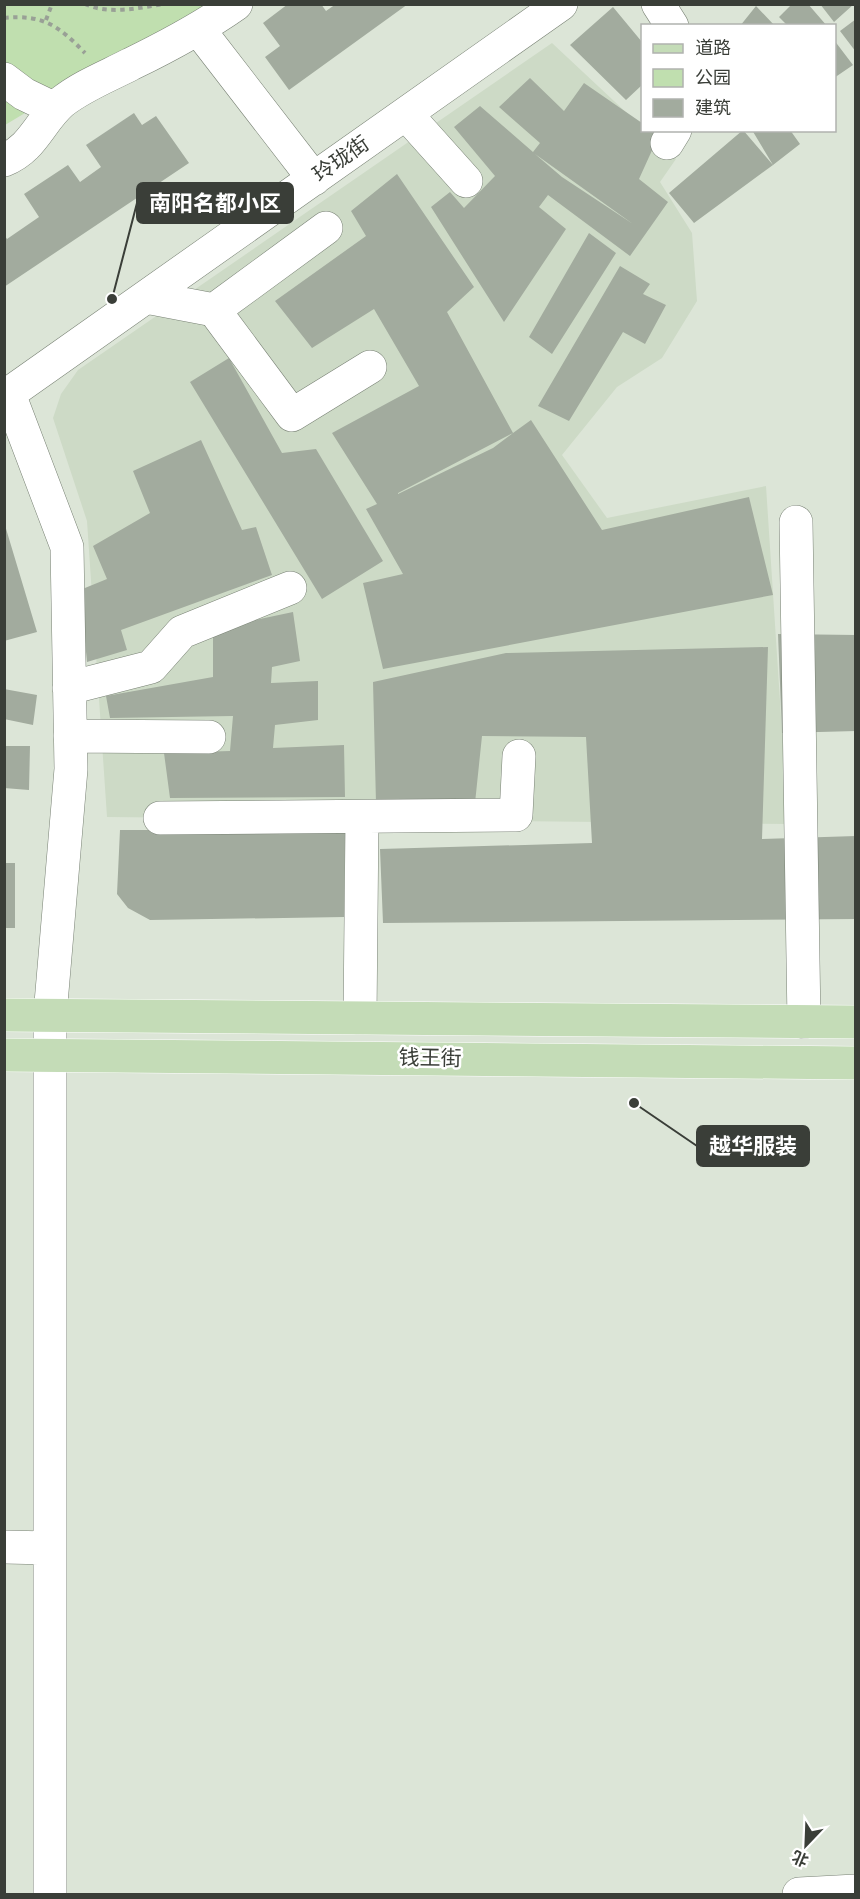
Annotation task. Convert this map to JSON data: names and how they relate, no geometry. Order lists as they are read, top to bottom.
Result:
{
  "streets": {
    "main road": ["钱王街"],
    "street": ["玲珑街"]
  },
  "places": ["南阳名都小区", "越华服装"],
  "legend": ["道路", "公园", "建筑"],
  "north": "bottom left"
}
